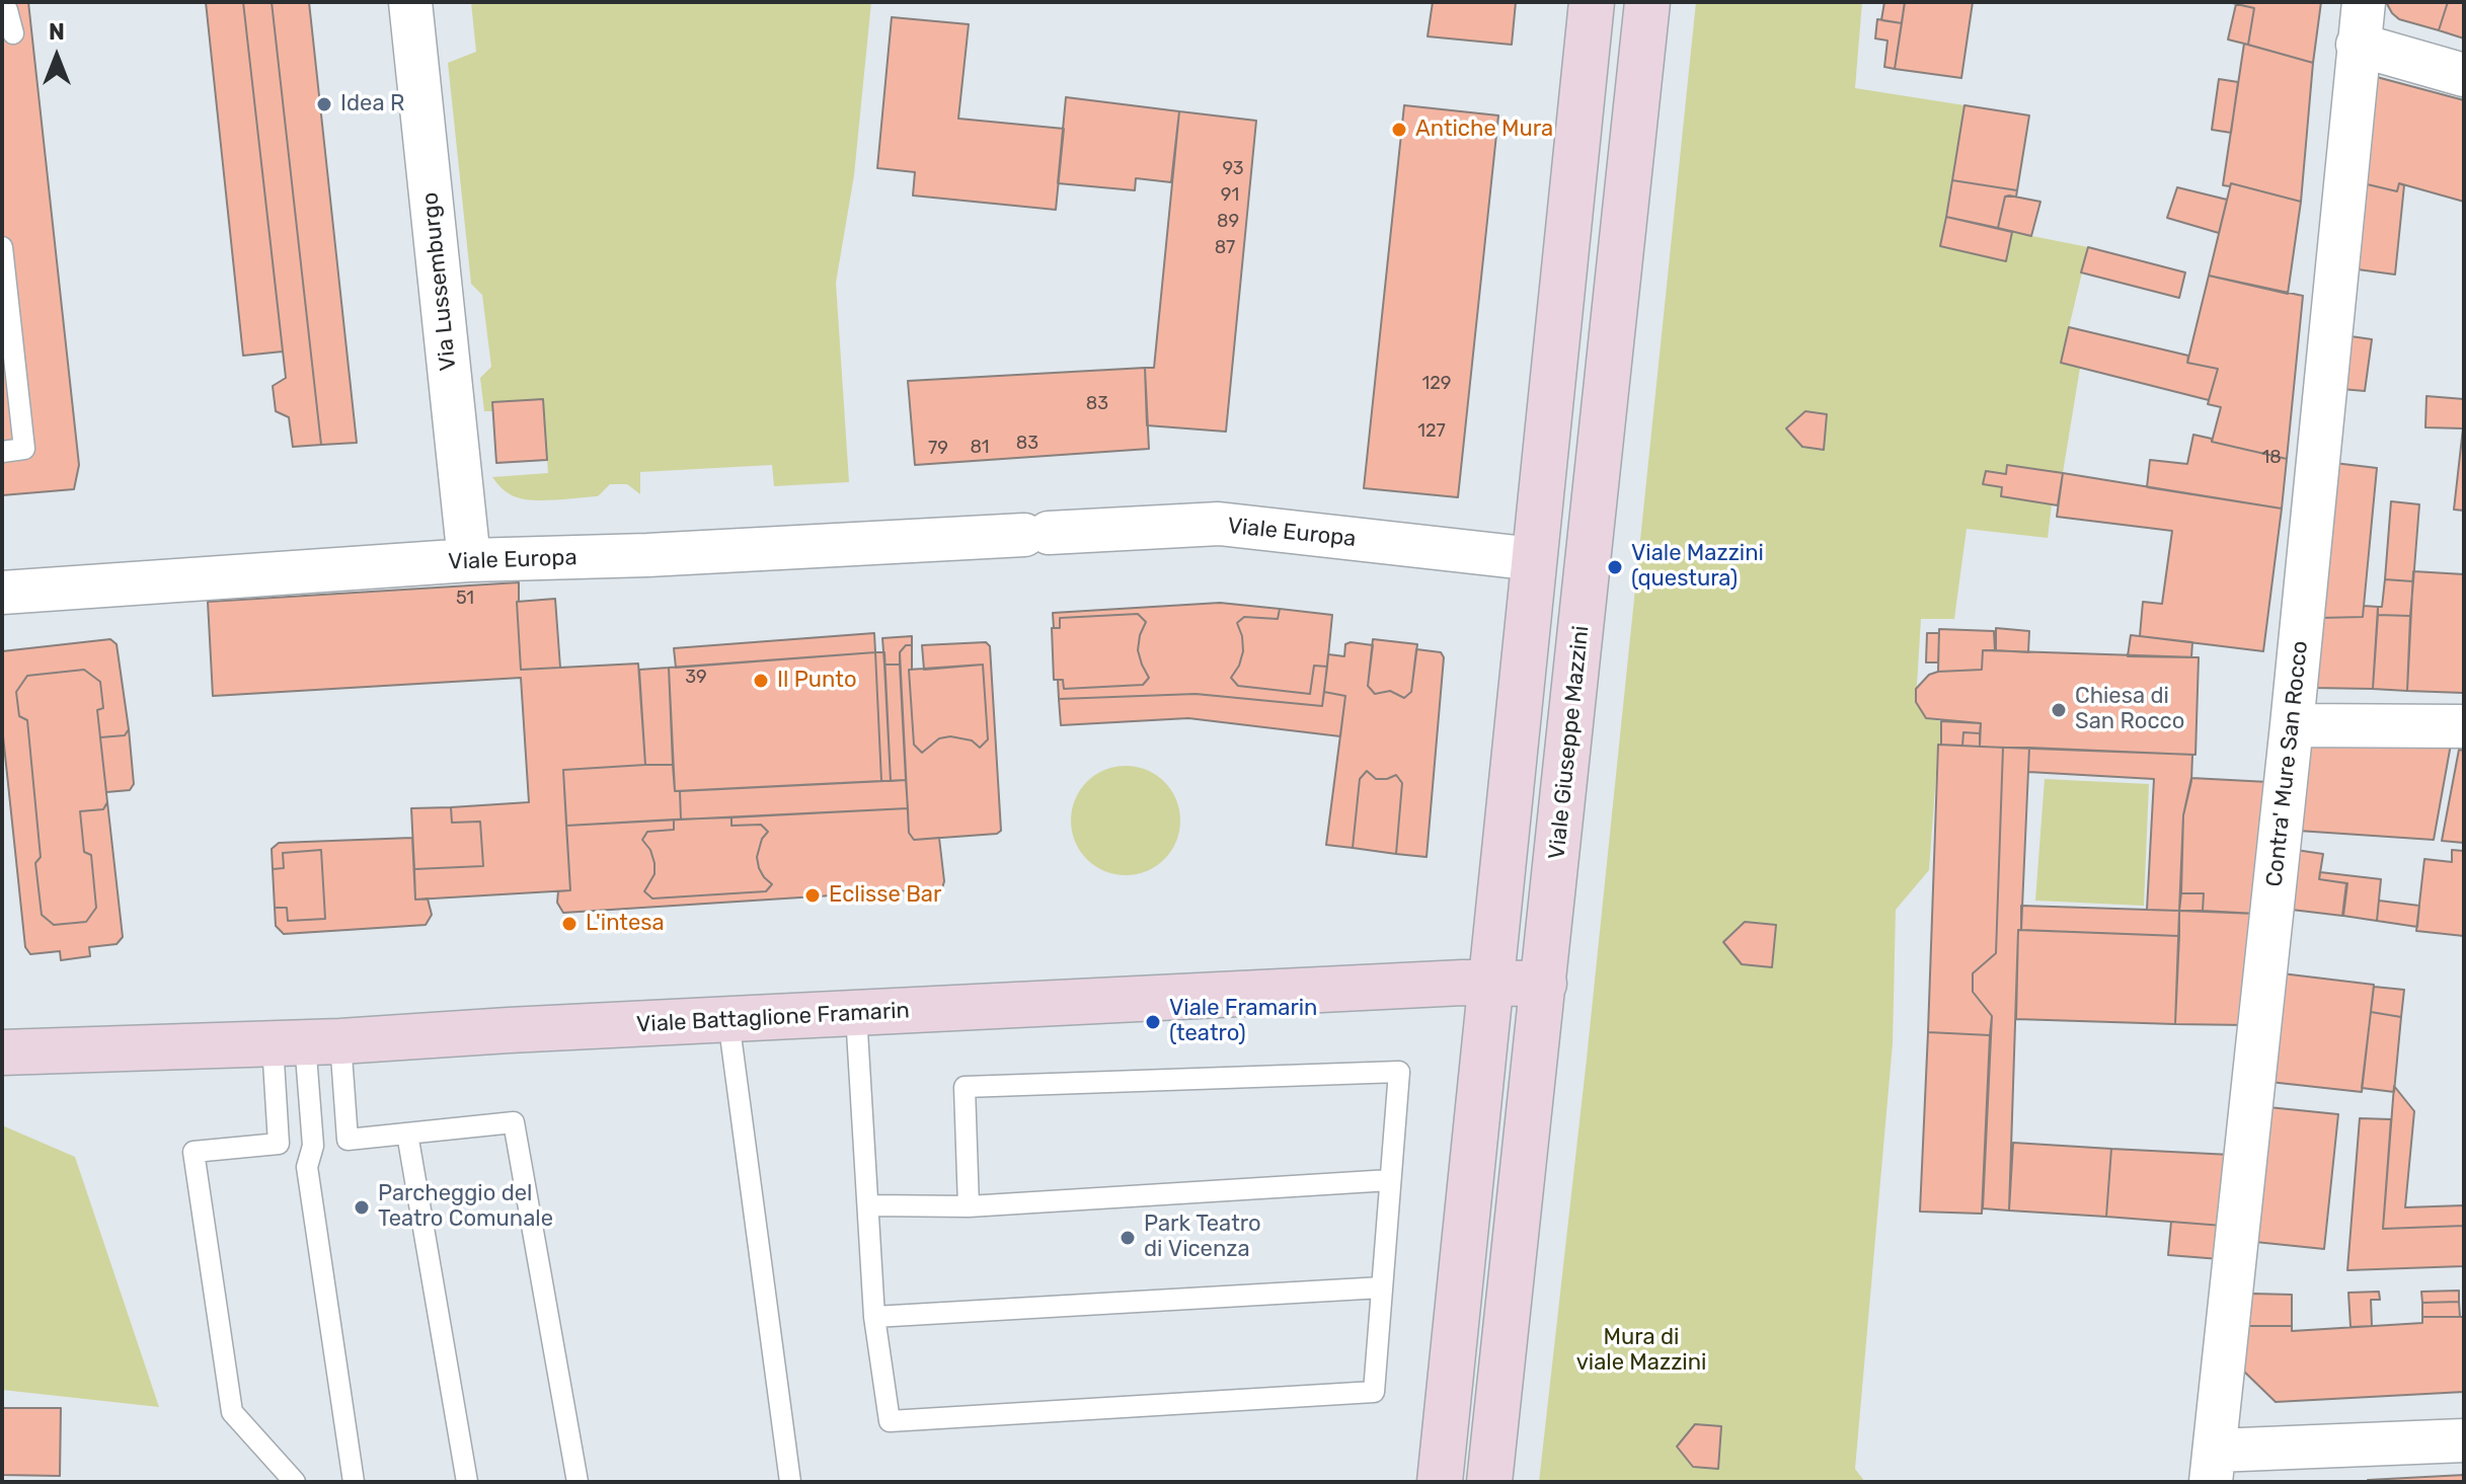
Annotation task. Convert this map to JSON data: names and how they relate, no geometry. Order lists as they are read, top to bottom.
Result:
{
  "streets": {
    "main road": ["Viale Giuseppe Mazzini", "Viale Battaglione Framarin"],
    "street": ["Via Lussemburgo", "Viale Europa", "Contra' Mure San Rocco"]
  },
  "crossings": [
    ["Via Lussemburgo", "Viale Europa"],
    ["Viale Giuseppe Mazzini", "Viale Battaglione Framarin"]
  ],
  "parks": ["Mura di viale Mazzini"],
  "places": [
    "Idea R",
    "Antiche Mura",
    "Viale Mazzini (questura)",
    "Il Punto",
    "Chiesa di San Rocco",
    "Eclisse Bar",
    "L'intesa",
    "Viale Framarin (teatro)",
    "Parcheggio del Teatro Comunale",
    "Park Teatro di Vicenza"
  ],
  "house_numbers": [
    "93",
    "91",
    "89",
    "87",
    "129",
    "83",
    "127",
    "83",
    "81",
    "79",
    "18",
    "51",
    "39"
  ],
  "north": "top"
}
